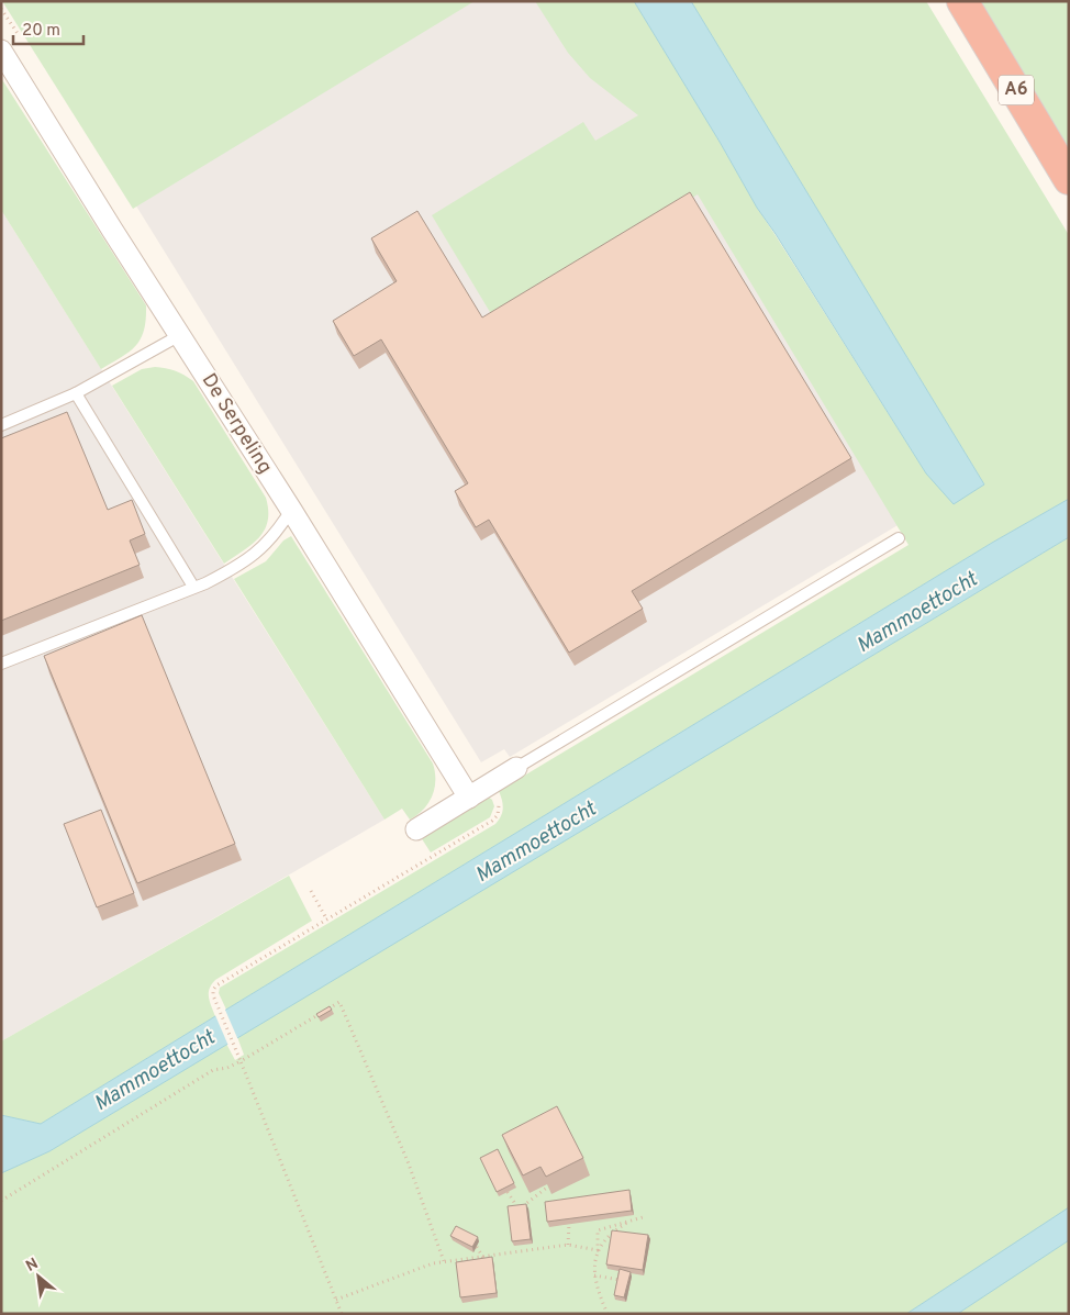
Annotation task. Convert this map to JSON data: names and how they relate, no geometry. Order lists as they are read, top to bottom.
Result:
{
  "streets": {
    "highway": ["A6"],
    "street": ["De Serpeling"]
  },
  "water": ["Mammoettocht"],
  "scale_bar": "20 m",
  "north": "top left"
}
